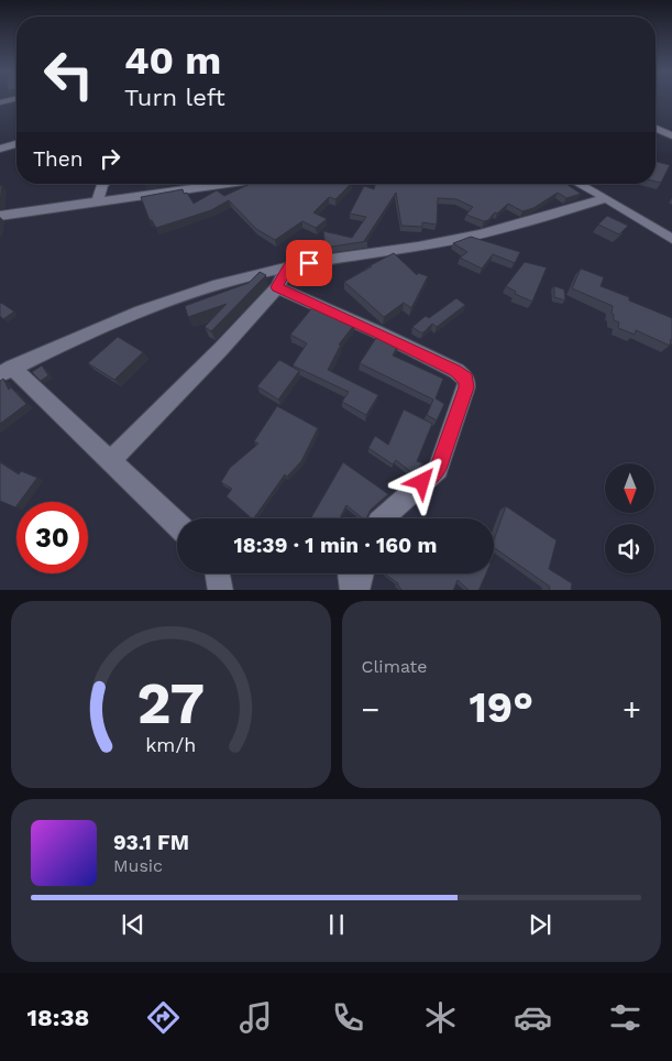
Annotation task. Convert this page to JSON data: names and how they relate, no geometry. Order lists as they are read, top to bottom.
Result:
{
  "north": "bottom",
  "page": {
    "turn": ["40 m", "Turn left"],
    "then": "Then",
    "limit": "30",
    "trip": "18:39 · 1 min · 160 m",
    "tile": "Climate",
    "heat": ["−", "19°", "+"],
    "song": ["93.1 FM", "Music"],
    "tabs": "18:38",
    "gauge": ["27", "km/h"]
  }
}
